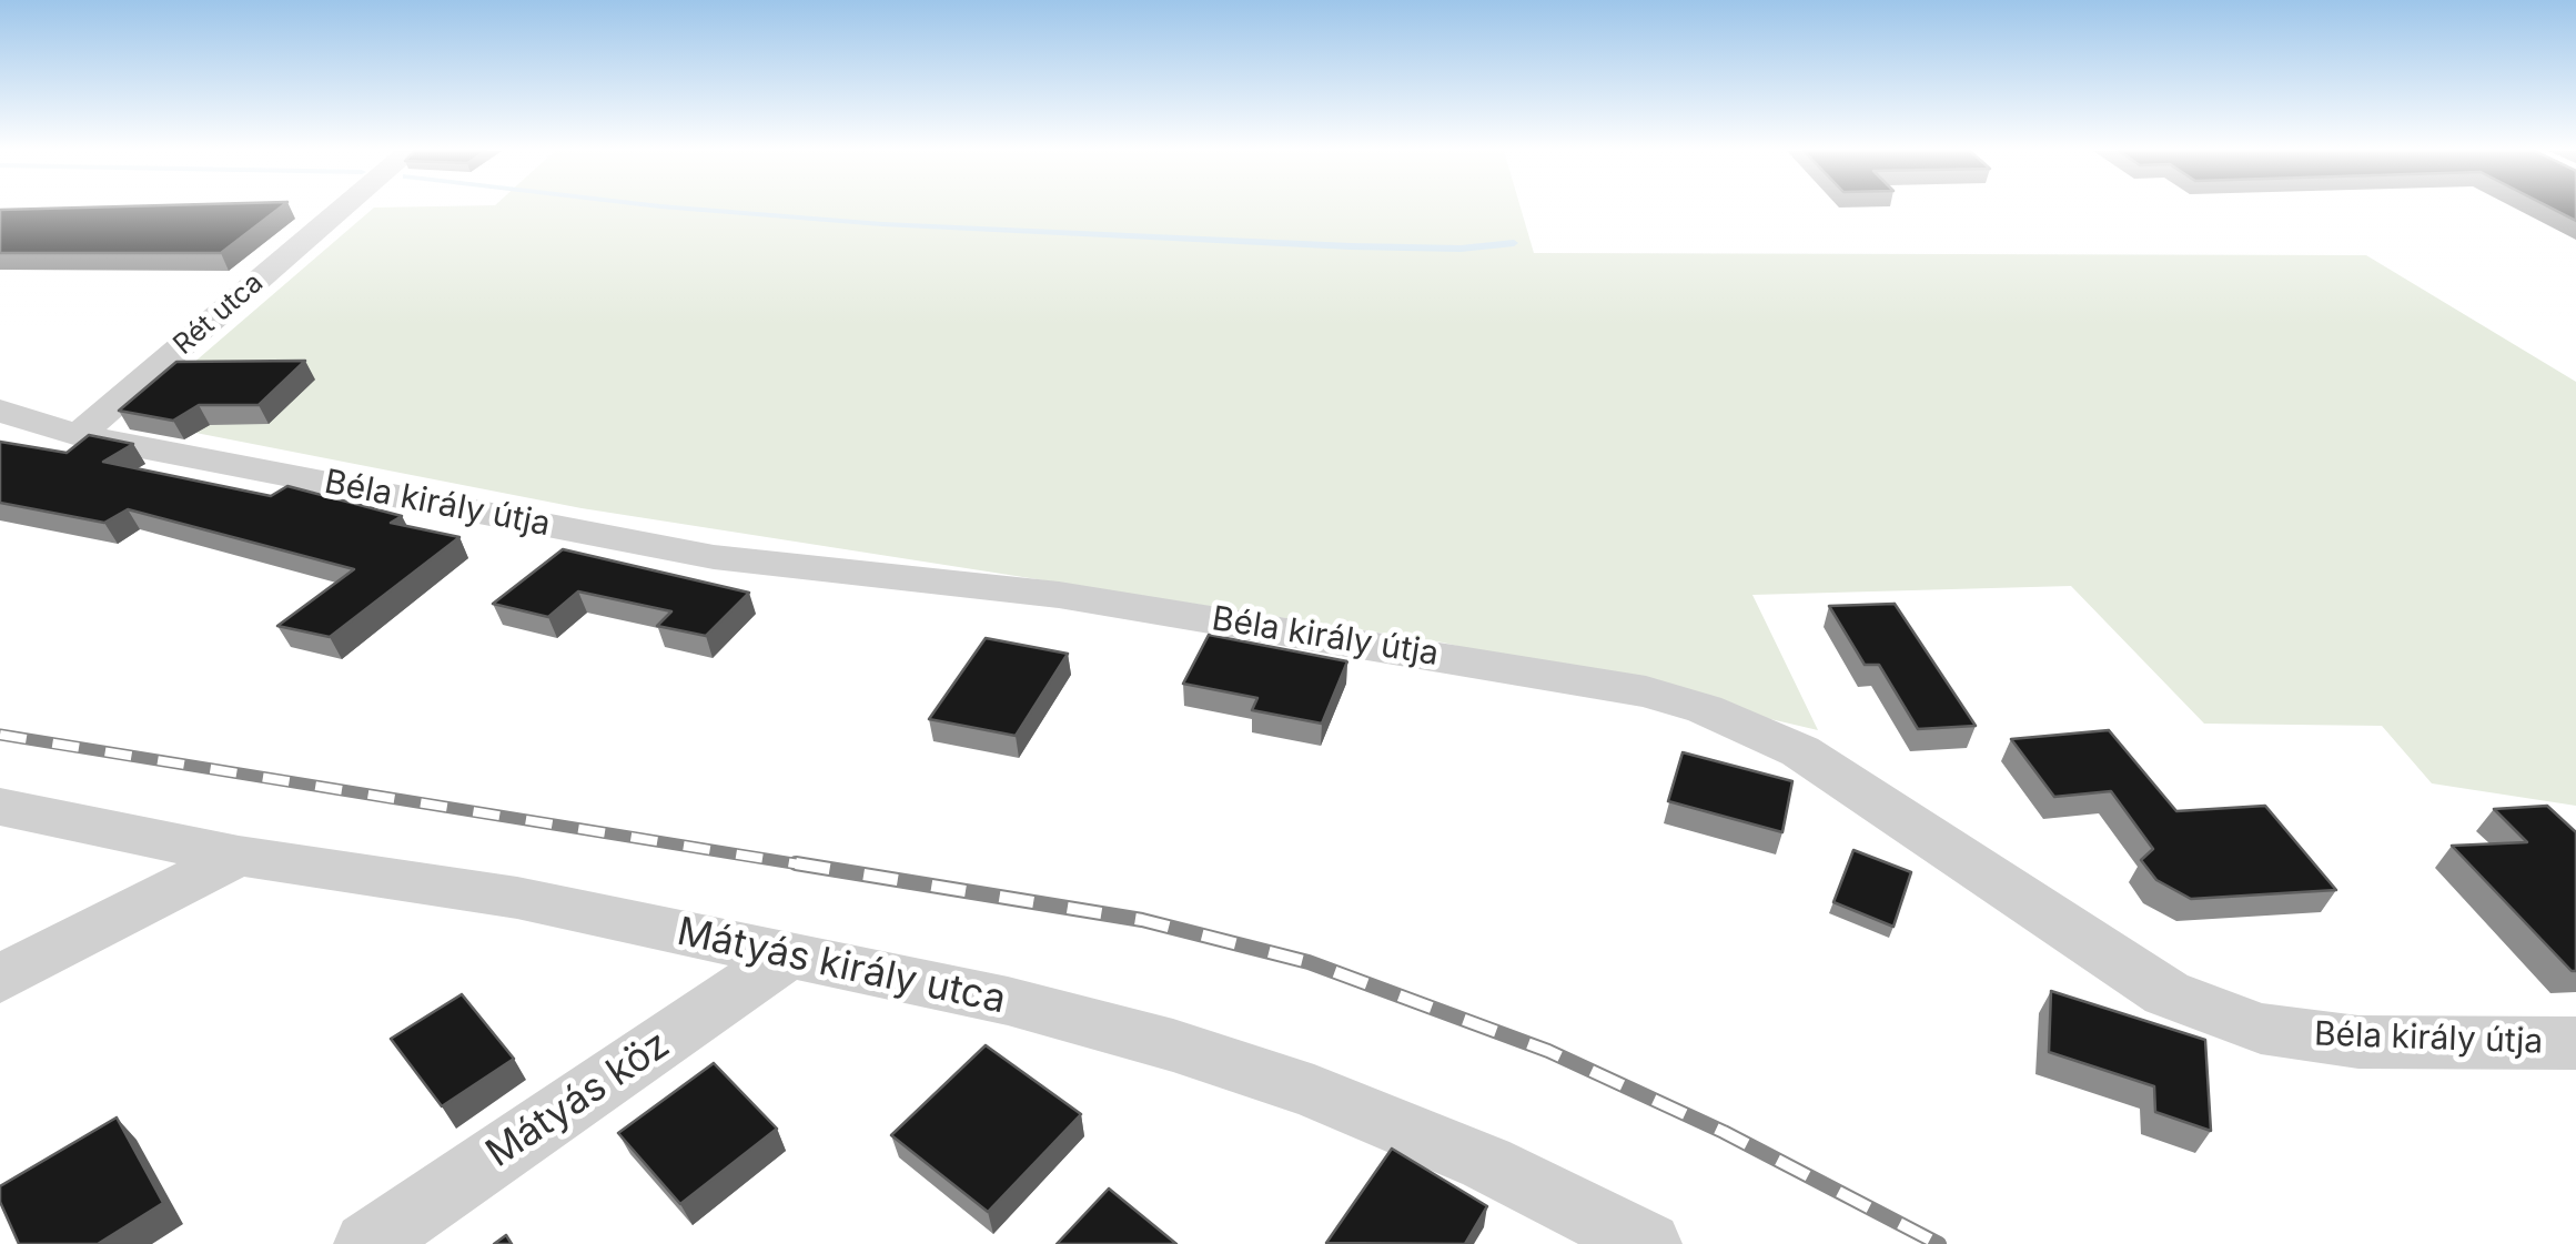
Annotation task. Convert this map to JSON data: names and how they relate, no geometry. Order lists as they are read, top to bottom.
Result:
{
  "streets": {
    "street": [
      "Rét utca",
      "Béla király útja",
      "Mátyás király utca",
      "Mátyás köz"
    ]
  },
  "crossings": [
    ["Rét utca", "Béla király útja"],
    ["Mátyás király utca", "Mátyás köz"]
  ]
}
